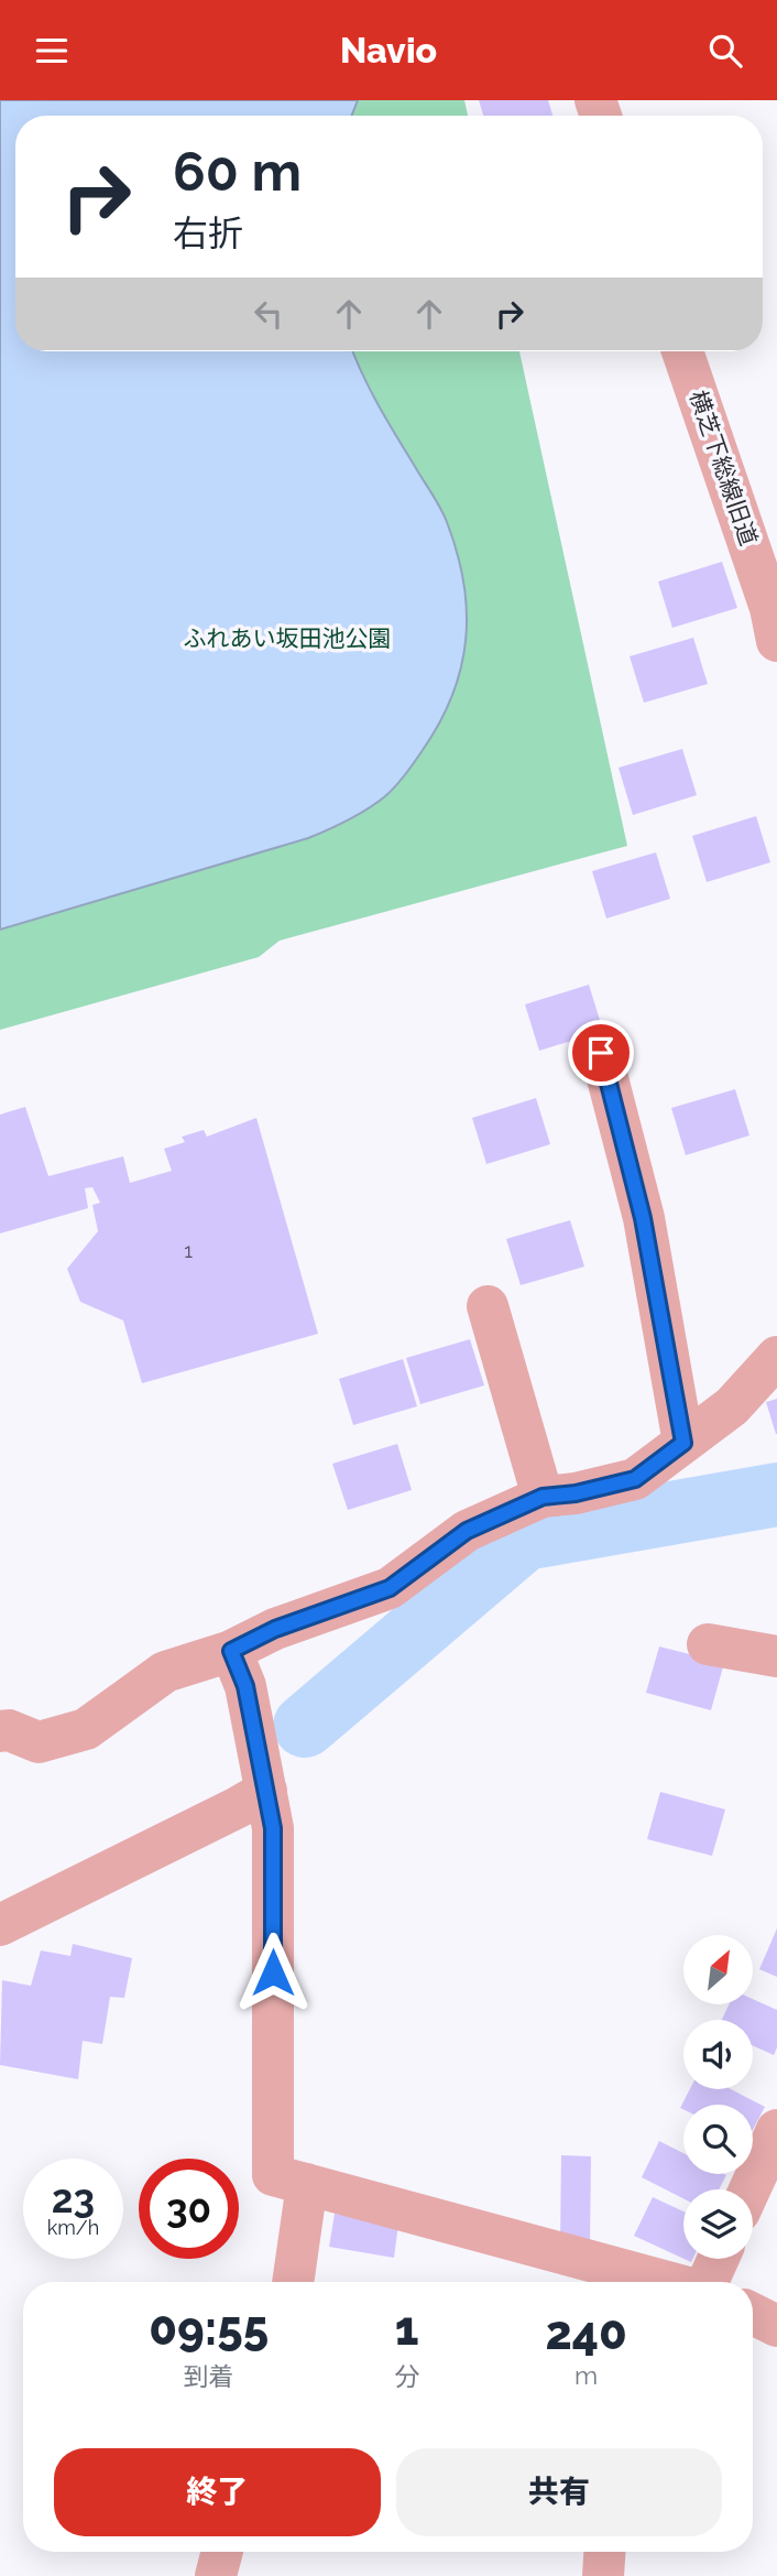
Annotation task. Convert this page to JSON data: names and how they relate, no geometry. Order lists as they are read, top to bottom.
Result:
{
  "streets": {
    "street": ["横芝下総線旧道"]
  },
  "parks": ["ふれあい坂田池公園"],
  "house_numbers": ["1"],
  "north": "top right",
  "page": {
    "header": "Navio",
    "turn": ["60 m", "右折"],
    "speed": "23 km/h",
    "limit": "30",
    "eta": [
      "09:55",
      "到着",
      "1",
      "分",
      "240",
      "m"
    ],
    "buttons": ["終了", "共有"]
  }
}
